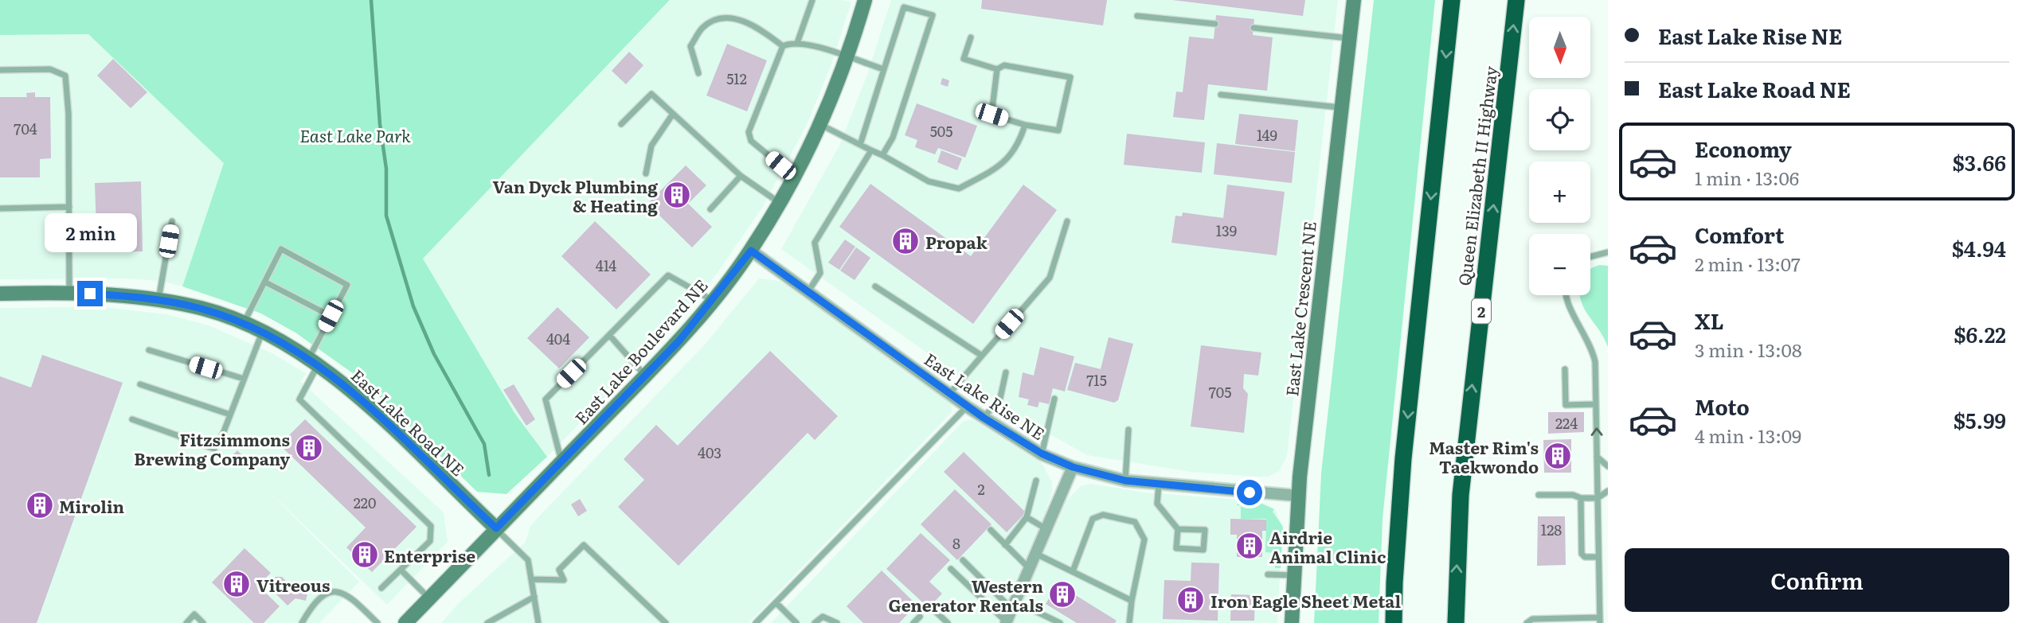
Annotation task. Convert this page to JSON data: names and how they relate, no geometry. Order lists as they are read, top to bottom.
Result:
{
  "streets": {
    "highway": ["Queen Elizabeth II Highway", "2"],
    "street": [
      "East Lake Crescent NE",
      "East Lake Boulevard NE",
      "East Lake Rise NE",
      "East Lake Road NE"
    ]
  },
  "crossings": [
    ["East Lake Crescent NE", "East Lake Rise NE"],
    ["East Lake Boulevard NE", "East Lake Rise NE"],
    ["East Lake Boulevard NE", "East Lake Road NE"]
  ],
  "parks": ["East Lake Park"],
  "places": {
    "building": [
      "Van Dyck Plumbing & Heating",
      "Propak",
      "Fitzsimmons Brewing Company",
      "Master Rim's Taekwondo",
      "Mirolin",
      "Airdrie Animal Clinic",
      "Enterprise",
      "Vitreous",
      "Western Generator Rentals",
      "Iron Eagle Sheet Metal"
    ]
  },
  "house_numbers": [
    "512",
    "704",
    "505",
    "149",
    "139",
    "414",
    "404",
    "715",
    "705",
    "224",
    "403",
    "2",
    "220",
    "128",
    "8"
  ],
  "north": "bottom",
  "page": {
    "banner": ["East Lake Rise NE", "East Lake Road NE"],
    "map_buttons": ["+", "−"],
    "list": [
      {
        "name": "Economy",
        "note": "1 min · 13:06",
        "value": "$3.66"
      },
      {
        "name": "Comfort",
        "note": "2 min · 13:07",
        "value": "$4.94"
      },
      {
        "name": "XL",
        "note": "3 min · 13:08",
        "value": "$6.22"
      },
      {
        "name": "Moto",
        "note": "4 min · 13:09",
        "value": "$5.99"
      }
    ],
    "bubble": "2 min",
    "buttons": "Confirm"
  }
}
